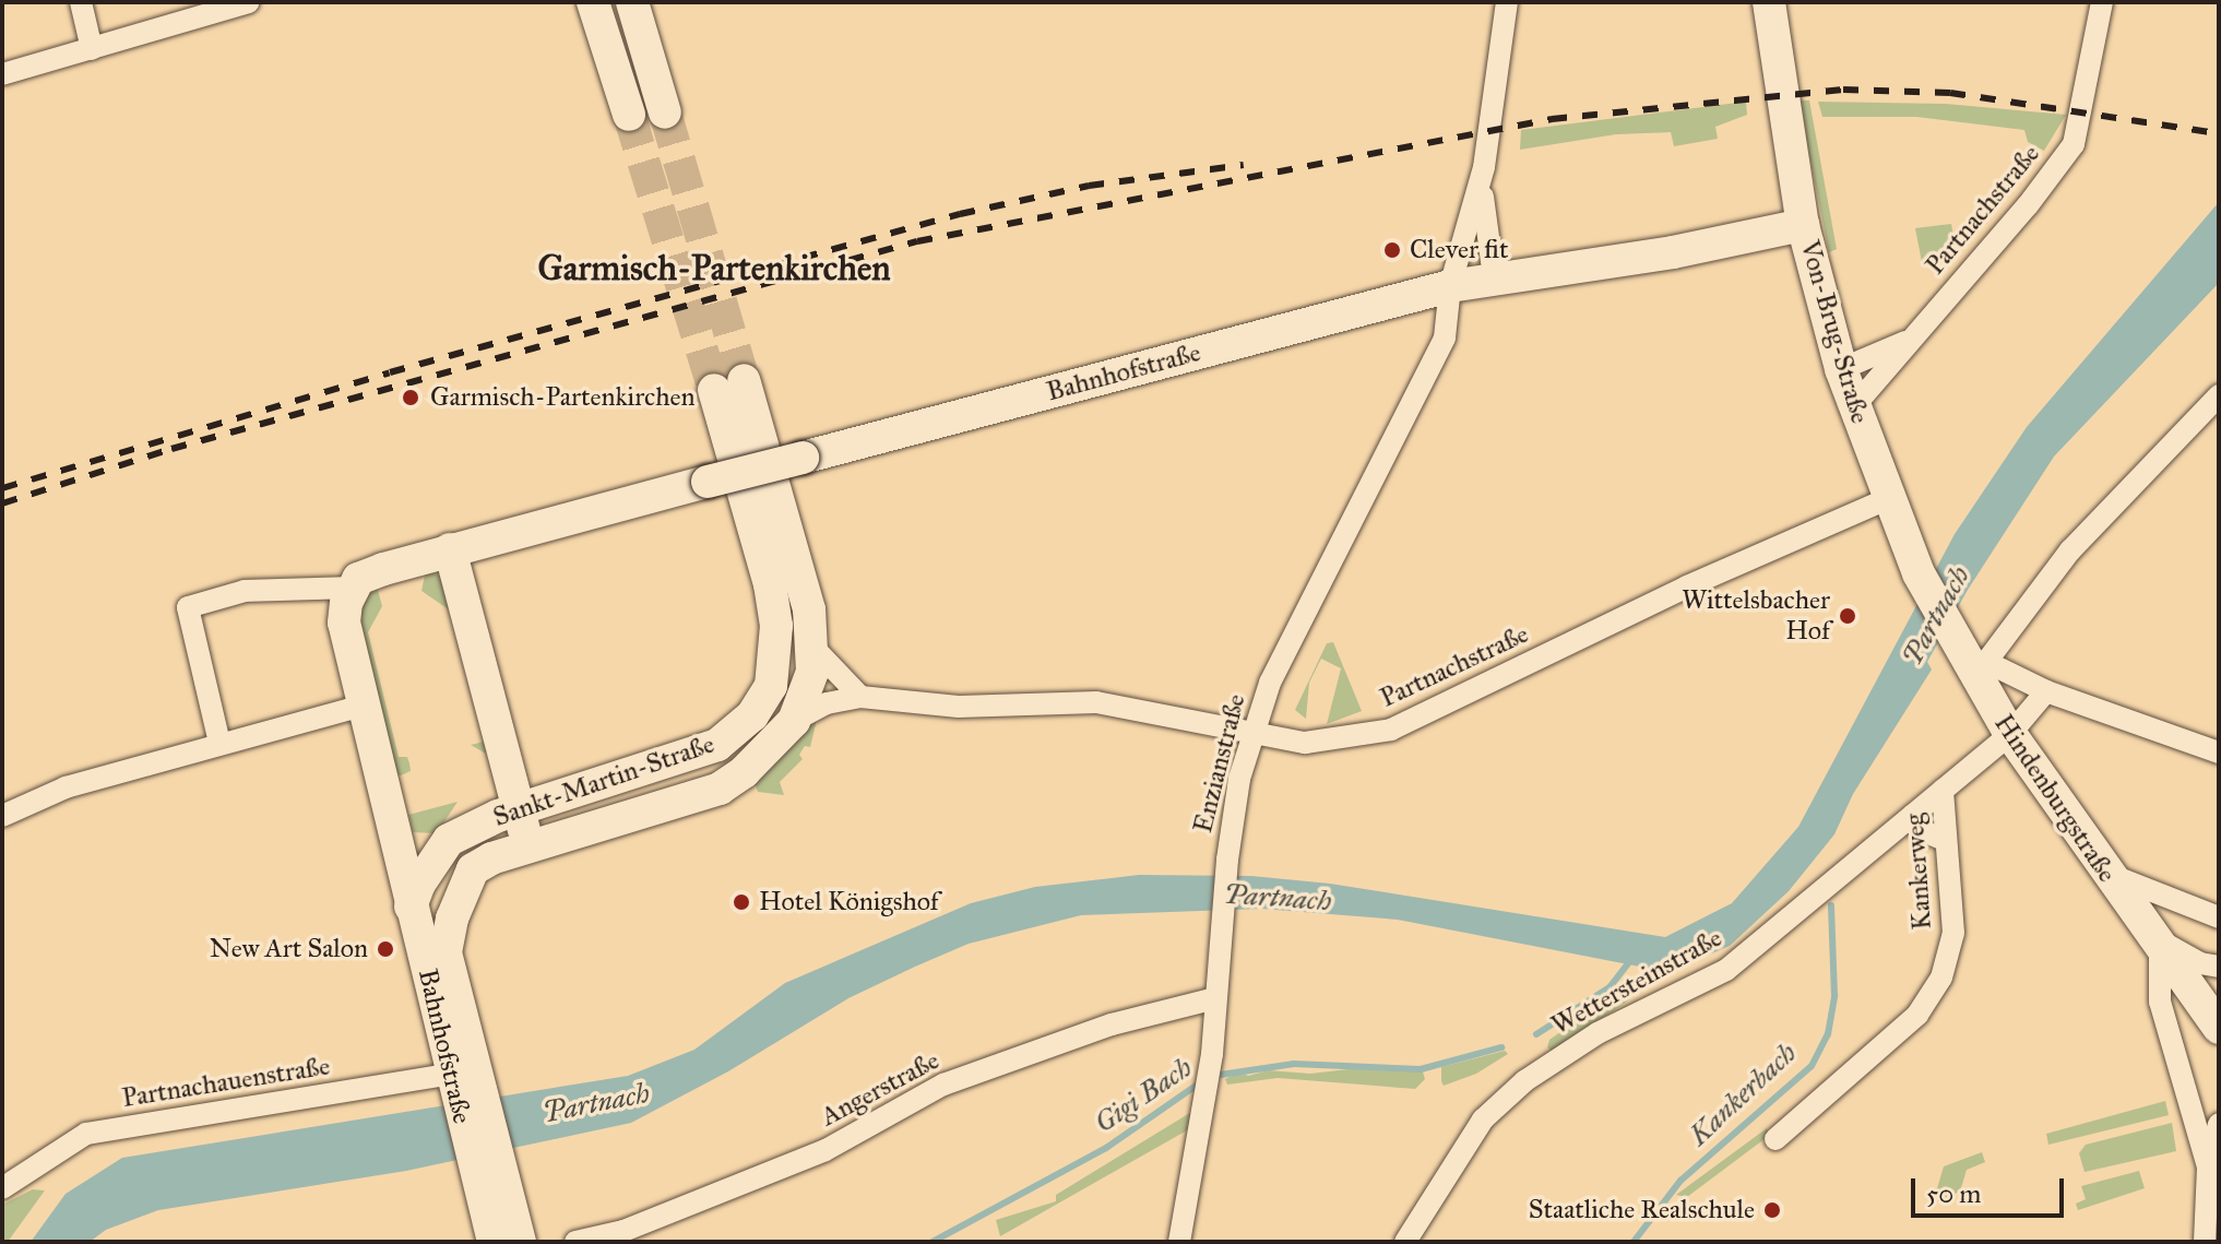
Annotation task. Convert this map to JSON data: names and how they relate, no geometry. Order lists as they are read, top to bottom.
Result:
{
  "streets": {
    "street": [
      "Partnachstraße",
      "Von-Brug-Straße",
      "Bahnhofstraße",
      "Enzianstraße",
      "Sankt-Martin-Straße",
      "Hindenburgstraße",
      "Kankerweg",
      "Wettersteinstraße",
      "Partnachauenstraße",
      "Angerstraße"
    ]
  },
  "crossings": [
    ["Partnachstraße", "Von-Brug-Straße"],
    ["Partnachstraße", "Enzianstraße"],
    ["Partnachstraße", "Sankt-Martin-Straße"],
    ["Von-Brug-Straße", "Bahnhofstraße"],
    ["Von-Brug-Straße", "Hindenburgstraße"],
    ["Bahnhofstraße", "Enzianstraße"],
    ["Bahnhofstraße", "Sankt-Martin-Straße"],
    ["Bahnhofstraße", "Partnachauenstraße"],
    ["Enzianstraße", "Angerstraße"],
    ["Hindenburgstraße", "Wettersteinstraße"],
    ["Kankerweg", "Wettersteinstraße"]
  ],
  "districts": ["Garmisch-Partenkirchen"],
  "water": ["Partnach", "Kankerbach", "Gigi Bach"],
  "places": [
    "Clever fit",
    "Garmisch-Partenkirchen",
    "Wittelsbacher Hof",
    "Hotel Königshof",
    "New Art Salon",
    "Staatliche Realschule"
  ],
  "scale_bar": "50 m"
}
